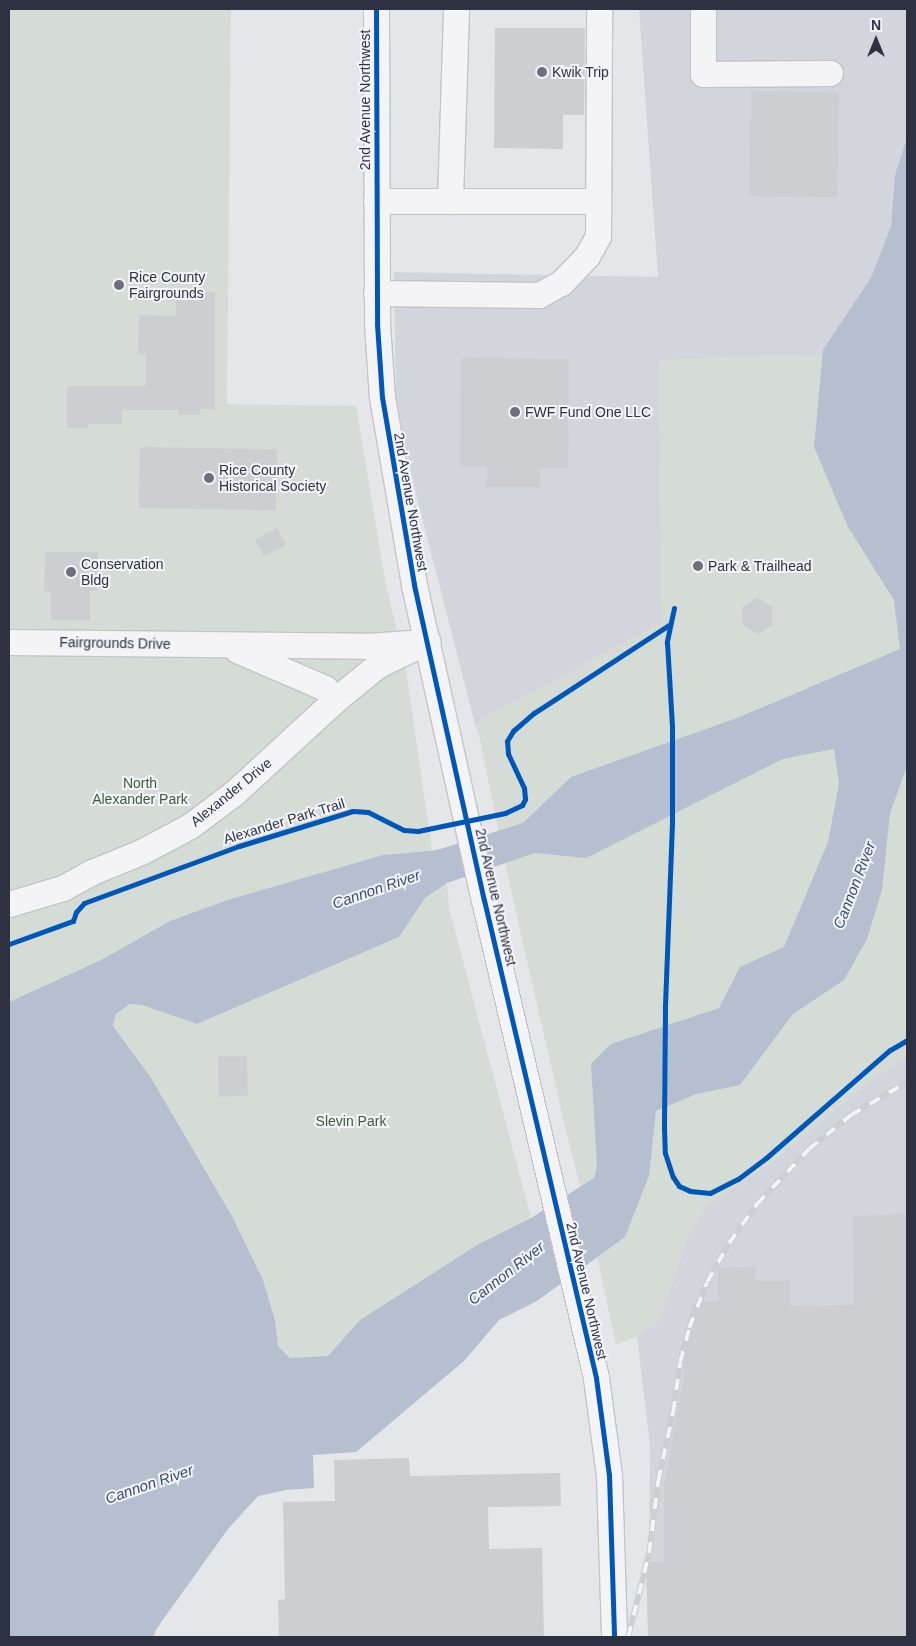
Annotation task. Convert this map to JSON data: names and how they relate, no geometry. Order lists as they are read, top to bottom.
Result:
{
  "streets": {
    "street": ["2nd Avenue Northwest", "Fairgrounds Drive", "Alexander Drive"],
    "cycle path": ["Alexander Park Trail"]
  },
  "crossings": [
    ["2nd Avenue Northwest", "Fairgrounds Drive"],
    ["2nd Avenue Northwest", "Alexander Drive"],
    ["Fairgrounds Drive", "Alexander Drive"]
  ],
  "water": ["Cannon River"],
  "parks": ["North Alexander Park", "Slevin Park"],
  "places": [
    "Kwik Trip",
    "Rice County Fairgrounds",
    "FWF Fund One LLC",
    "Rice County Historical Society",
    "Park & Trailhead",
    "Conservation Bldg"
  ],
  "north": "top"
}
